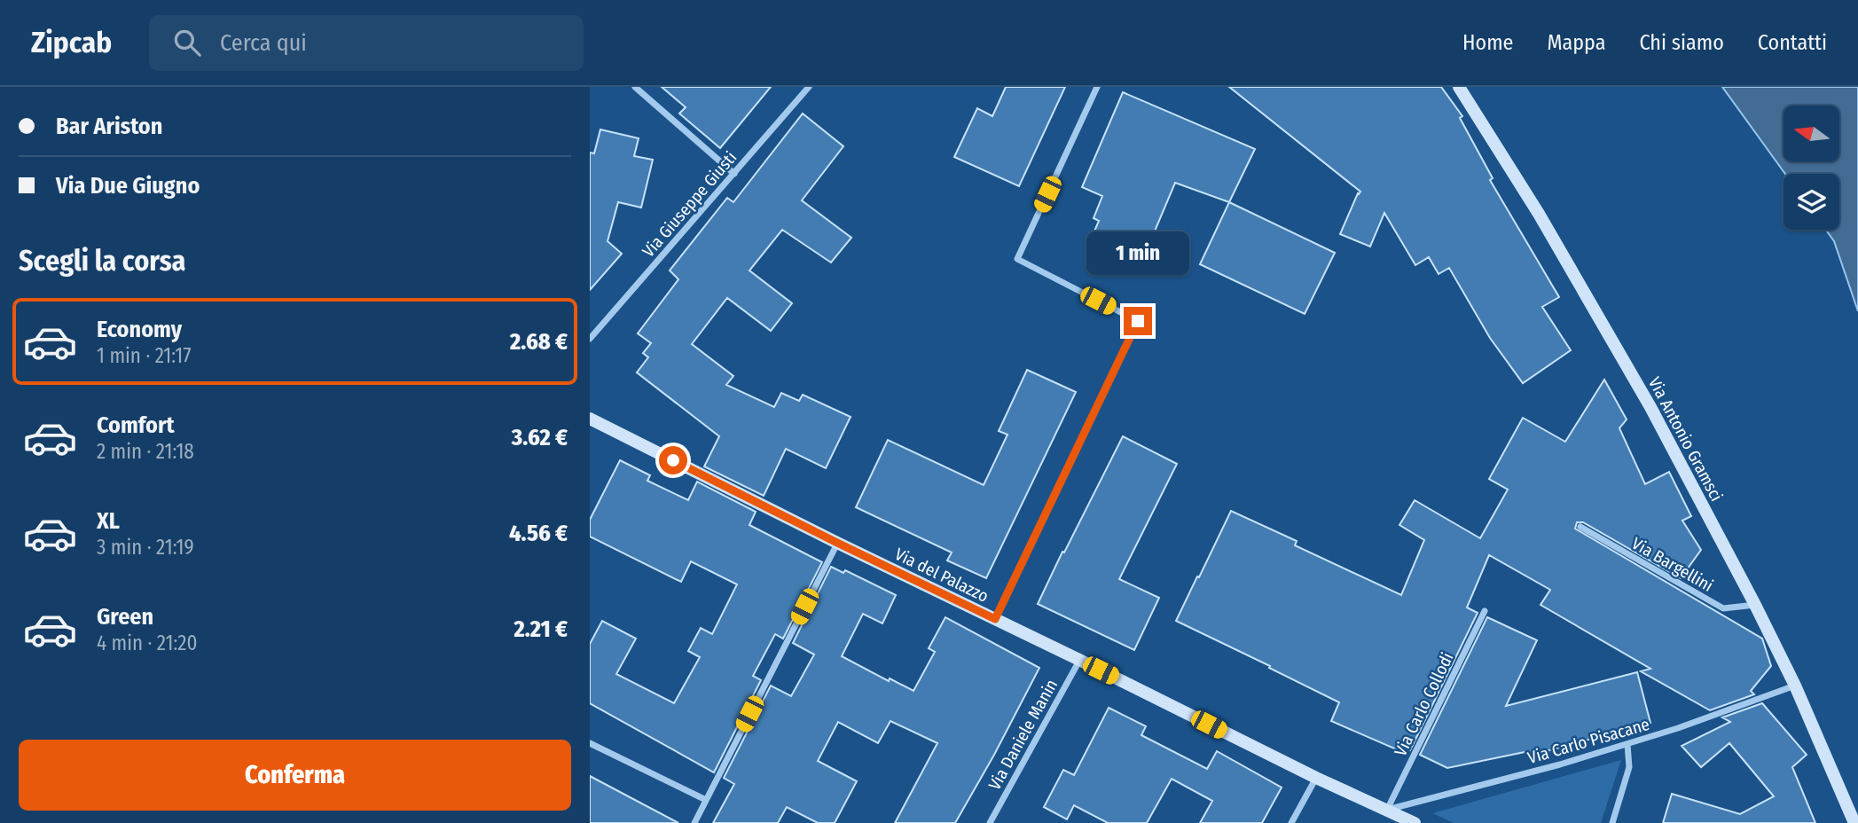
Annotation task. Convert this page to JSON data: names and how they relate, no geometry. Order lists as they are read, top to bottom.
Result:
{
  "streets": {
    "main road": ["Via Antonio Gramsci", "Via del Palazzo"],
    "street": [
      "Via Giuseppe Giusti",
      "Via Bargellini",
      "Via Carlo Collodi",
      "Via Daniele Manin",
      "Via Carlo Pisacane"
    ]
  },
  "crossings": [
    ["Via Antonio Gramsci", "Via Bargellini"],
    ["Via Antonio Gramsci", "Via Carlo Pisacane"],
    ["Via del Palazzo", "Via Carlo Collodi"],
    ["Via del Palazzo", "Via Daniele Manin"],
    ["Via del Palazzo", "Via Carlo Pisacane"],
    ["Via Carlo Collodi", "Via Carlo Pisacane"]
  ],
  "north": "left",
  "page": {
    "header": "Zipcab",
    "search": "Cerca qui",
    "nav": [
      "Home",
      "Mappa",
      "Chi siamo",
      "Contatti"
    ],
    "banner": ["Bar Ariston", "Via Due Giugno"],
    "heading": "Scegli la corsa",
    "bubble": "1 min",
    "list": [
      {
        "name": "Economy",
        "note": "1 min · 21:17",
        "value": "2.68 €"
      },
      {
        "name": "Comfort",
        "note": "2 min · 21:18",
        "value": "3.62 €"
      },
      {
        "name": "XL",
        "note": "3 min · 21:19",
        "value": "4.56 €"
      },
      {
        "name": "Green",
        "note": "4 min · 21:20",
        "value": "2.21 €"
      }
    ],
    "buttons": "Conferma"
  }
}
